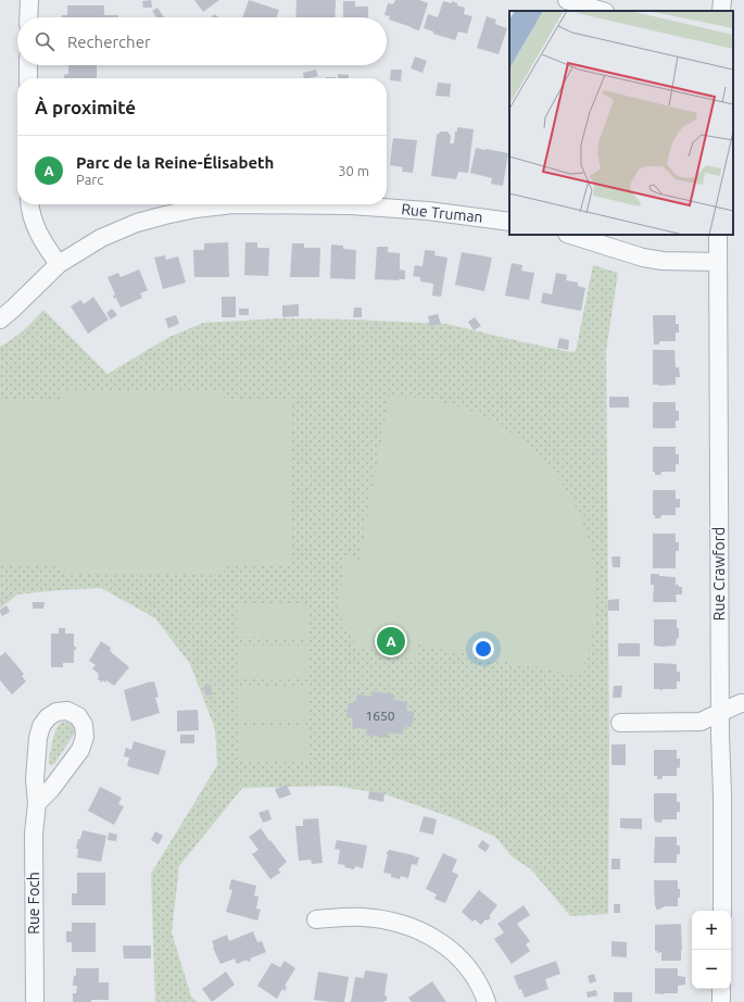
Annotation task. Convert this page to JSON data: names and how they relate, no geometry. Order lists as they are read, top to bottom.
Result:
{
  "streets": {
    "street": ["Rue Truman", "Rue Crawford", "Rue Foch"]
  },
  "house_numbers": ["1650"],
  "page": {
    "search": "Rechercher",
    "heading": "À proximité",
    "list": [
      {
        "mark": "A",
        "name": "Parc de la Reine-Élisabeth",
        "note": "Parc",
        "value": "30 m"
      }
    ],
    "pins": "A",
    "map_buttons": ["+", "−"]
  }
}
